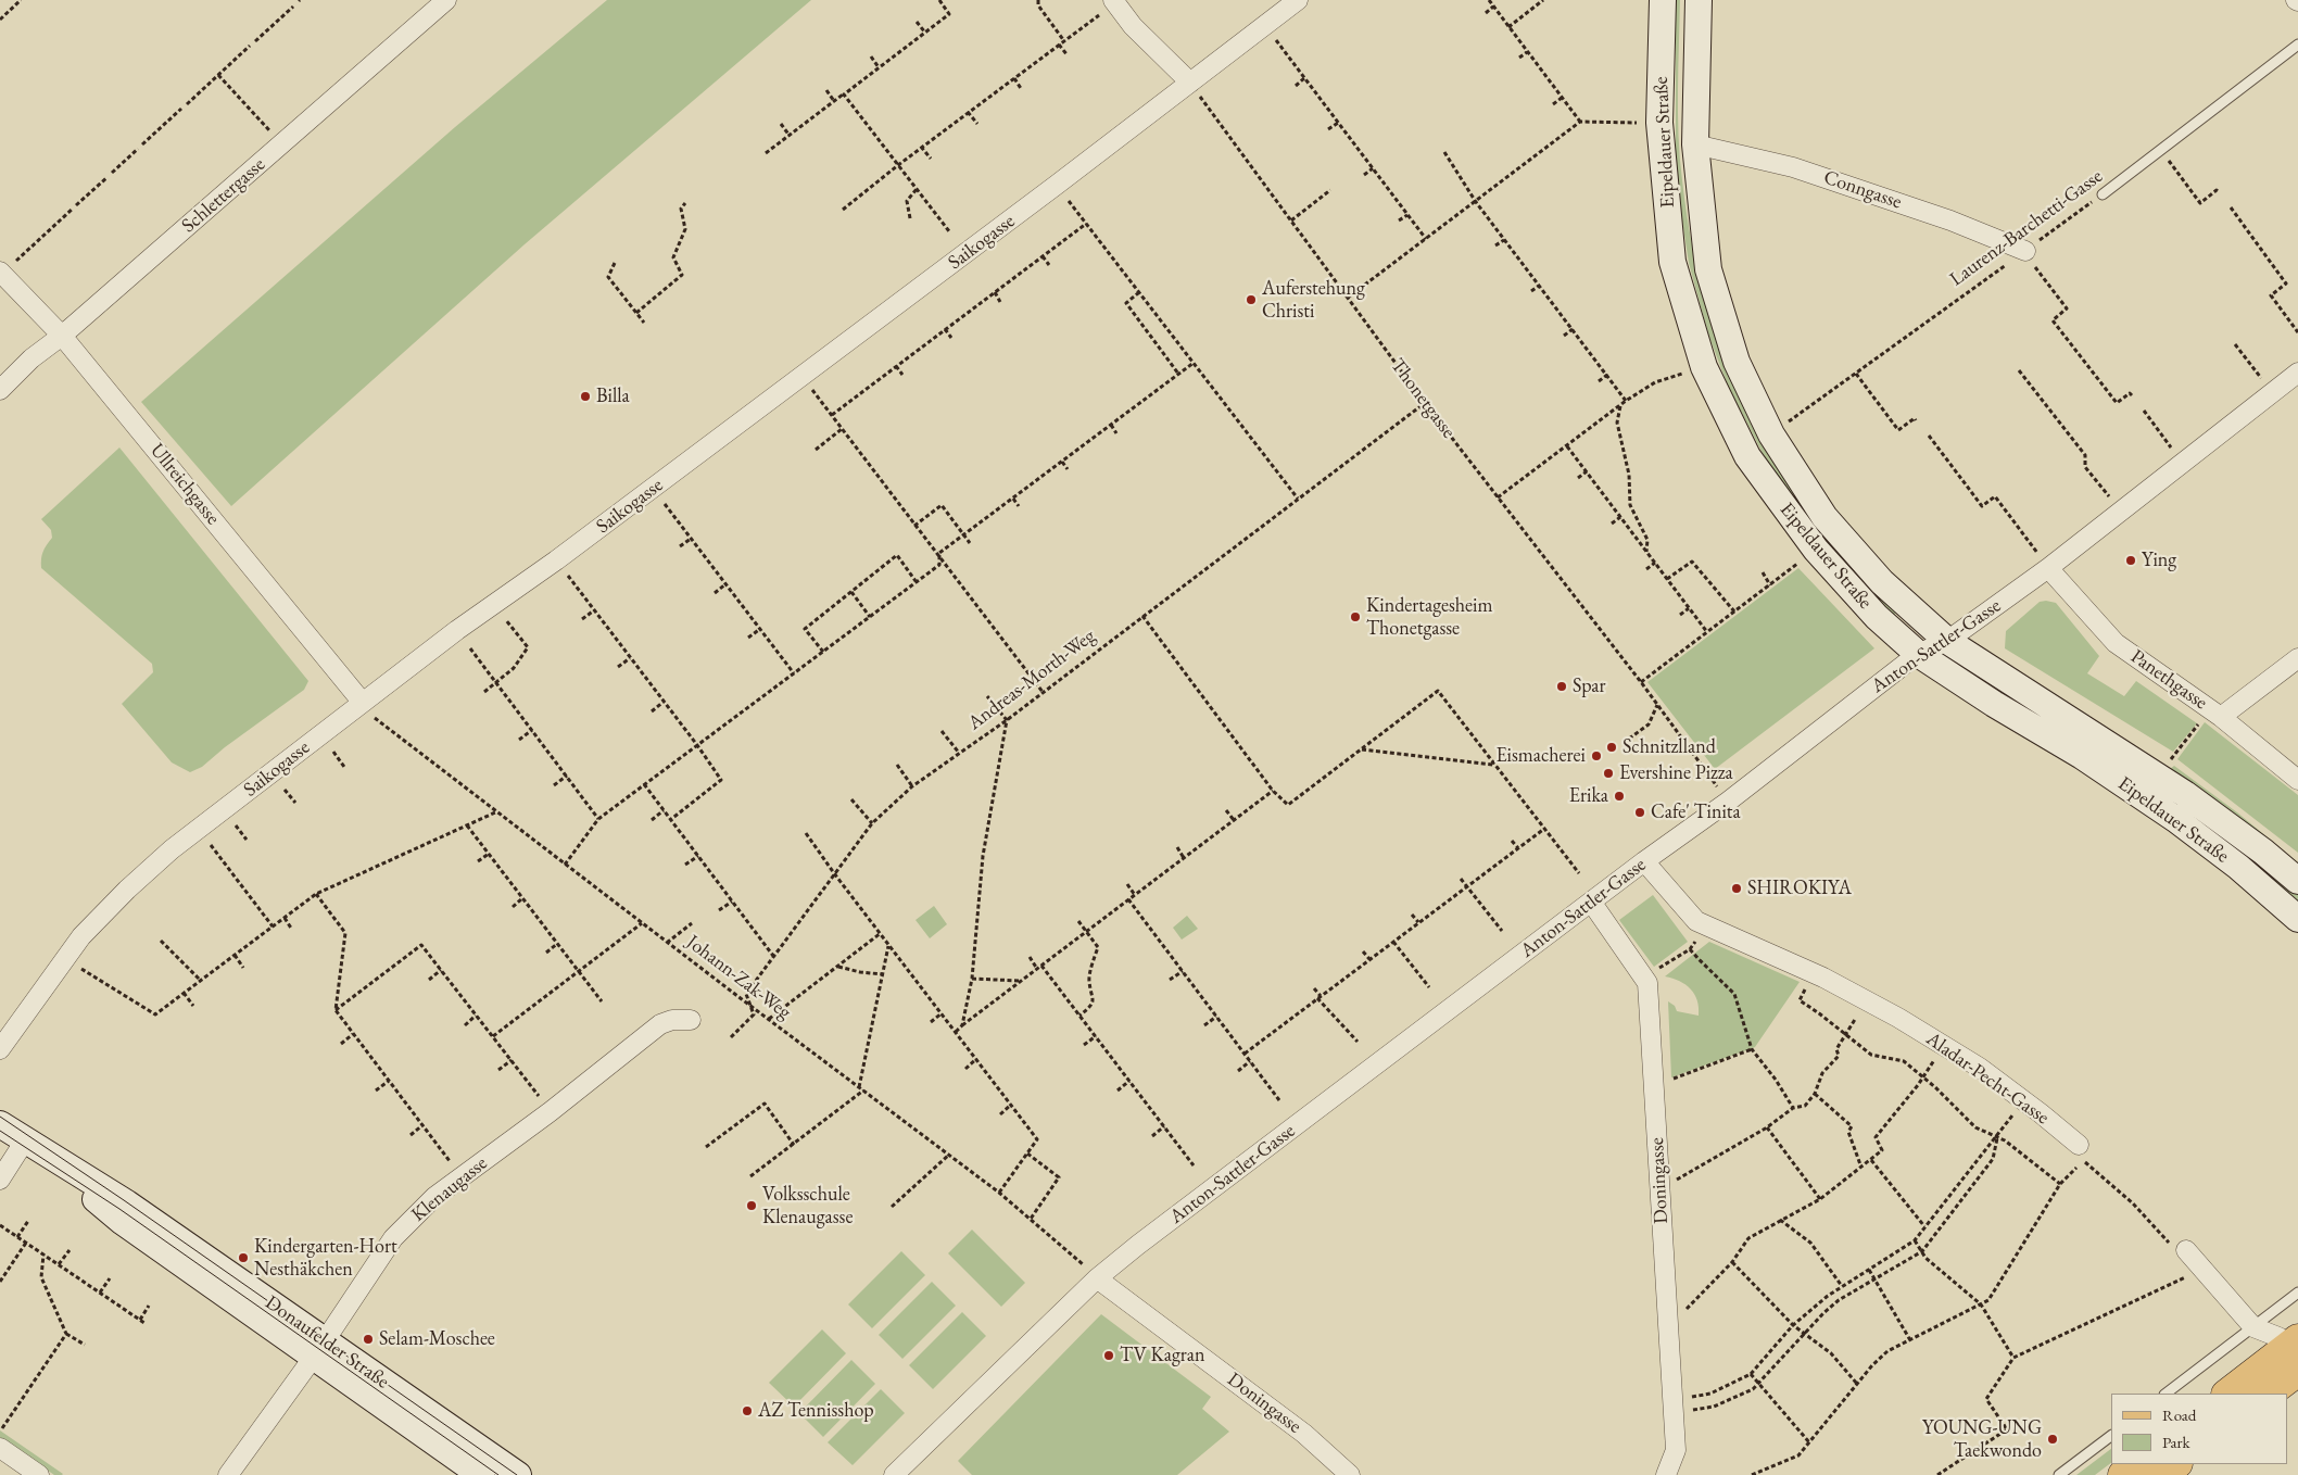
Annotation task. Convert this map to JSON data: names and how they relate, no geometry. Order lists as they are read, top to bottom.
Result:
{
  "streets": {
    "main road": ["Eipeldauer Straße", "Donaufelder Straße"],
    "street": [
      "Conngasse",
      "Schlettergasse",
      "Saikogasse",
      "Ullreichgasse",
      "Anton-Sattler-Gasse",
      "Panethgasse",
      "Aladar-Pecht-Gasse",
      "Doningasse",
      "Klenaugasse"
    ],
    "lane": ["Laurenz-Barchetti-Gasse"],
    "path": ["Thonetgasse", "Andreas-Morth-Weg", "Johann-Zak-Weg"]
  },
  "crossings": [
    ["Eipeldauer Straße", "Conngasse"],
    ["Eipeldauer Straße", "Laurenz-Barchetti-Gasse"],
    ["Eipeldauer Straße", "Anton-Sattler-Gasse"],
    ["Conngasse", "Laurenz-Barchetti-Gasse"],
    ["Schlettergasse", "Ullreichgasse"],
    ["Saikogasse", "Thonetgasse"],
    ["Saikogasse", "Ullreichgasse"],
    ["Saikogasse", "Johann-Zak-Weg"],
    ["Thonetgasse", "Anton-Sattler-Gasse"],
    ["Thonetgasse", "Andreas-Morth-Weg"],
    ["Ullreichgasse", "Johann-Zak-Weg"],
    ["Anton-Sattler-Gasse", "Panethgasse"],
    ["Anton-Sattler-Gasse", "Johann-Zak-Weg"],
    ["Anton-Sattler-Gasse", "Aladar-Pecht-Gasse"],
    ["Anton-Sattler-Gasse", "Doningasse"],
    ["Andreas-Morth-Weg", "Johann-Zak-Weg"],
    ["Johann-Zak-Weg", "Doningasse"],
    ["Klenaugasse", "Donaufelder Straße"]
  ],
  "places": [
    "Auferstehung Christi",
    "Billa",
    "Ying",
    "Kindertagesheim Thonetgasse",
    "Spar",
    "Schnitzlland",
    "Eismacherei",
    "Evershine Pizza",
    "Erika",
    "Cafe' Tinita",
    "SHIROKIYA",
    "Volksschule Klenaugasse",
    "Kindergarten-Hort Nesthäkchen",
    "Selam-Moschee",
    "TV Kagran",
    "AZ Tennisshop",
    "YOUNG-UNG Taekwondo"
  ],
  "legend": ["Road", "Park"]
}
